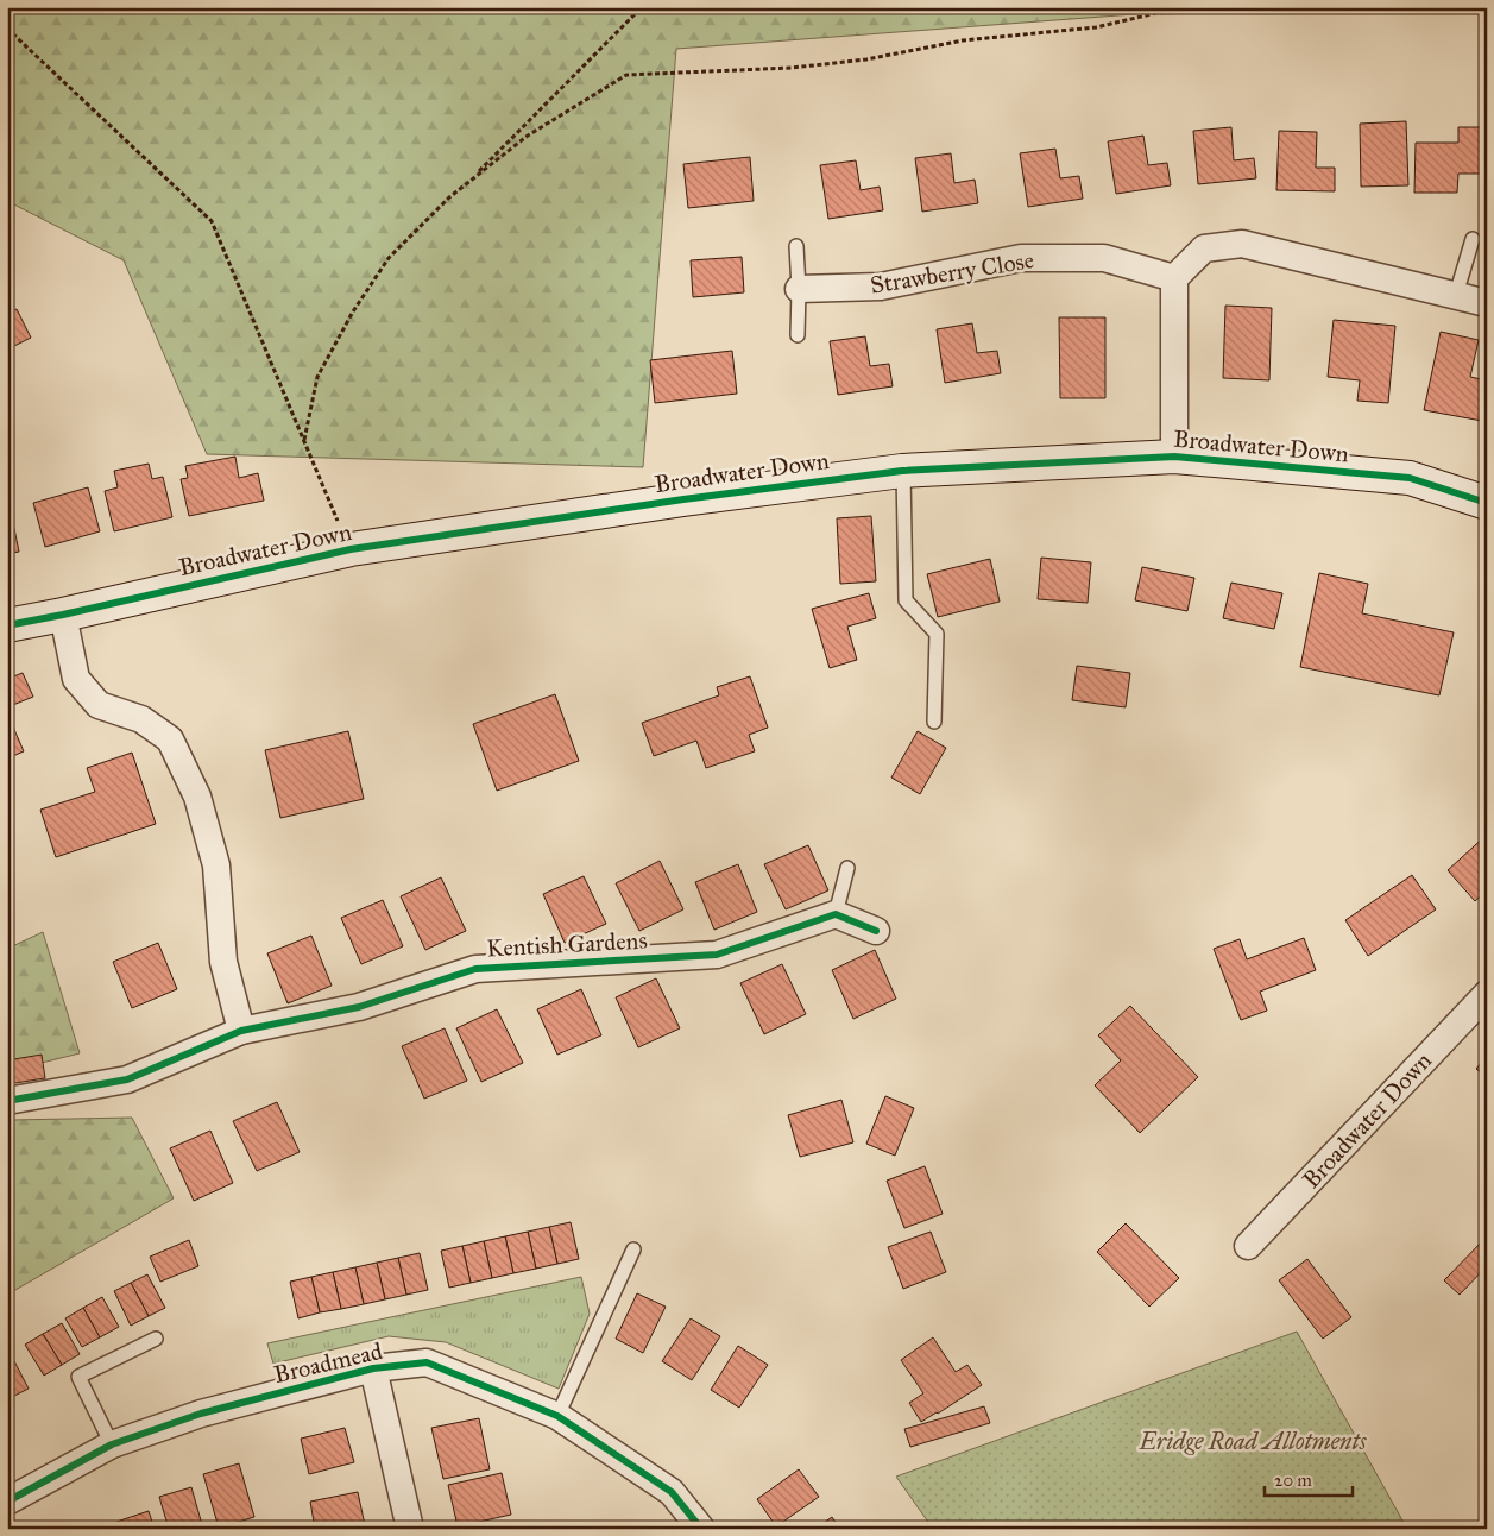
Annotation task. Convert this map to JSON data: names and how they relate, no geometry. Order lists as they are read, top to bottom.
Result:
{
  "streets": {
    "street": [
      "Strawberry Close",
      "Broadwater Down",
      "Kentish Gardens",
      "Broadmead"
    ]
  },
  "parks": ["Eridge Road Allotments"],
  "scale_bar": "20 m"
}
